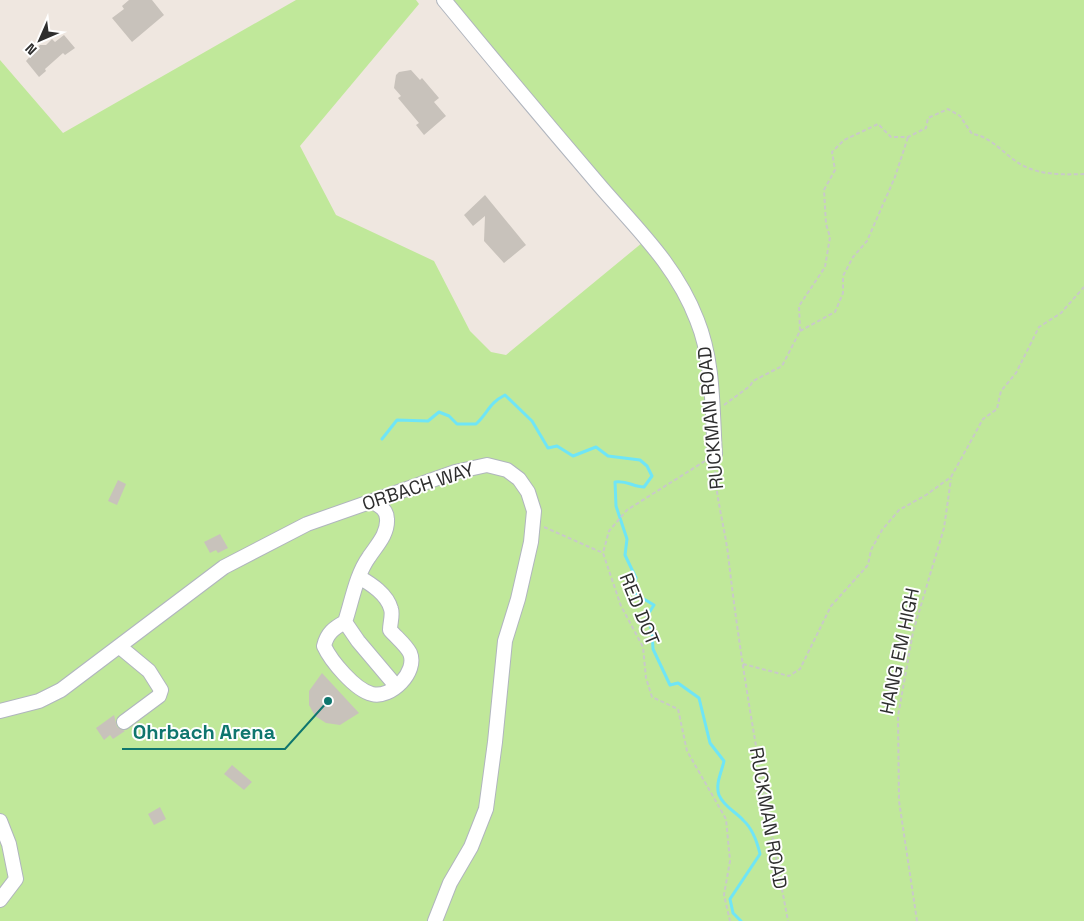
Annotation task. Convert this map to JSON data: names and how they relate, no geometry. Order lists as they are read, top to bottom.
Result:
{
  "streets": {
    "street": ["RUCKMAN ROAD", "ORBACH WAY"],
    "path": ["RED DOT", "HANG EM HIGH"]
  },
  "crossings": [
    ["RUCKMAN ROAD", "RED DOT"]
  ],
  "places": ["Ohrbach Arena"],
  "north": "bottom left"
}
